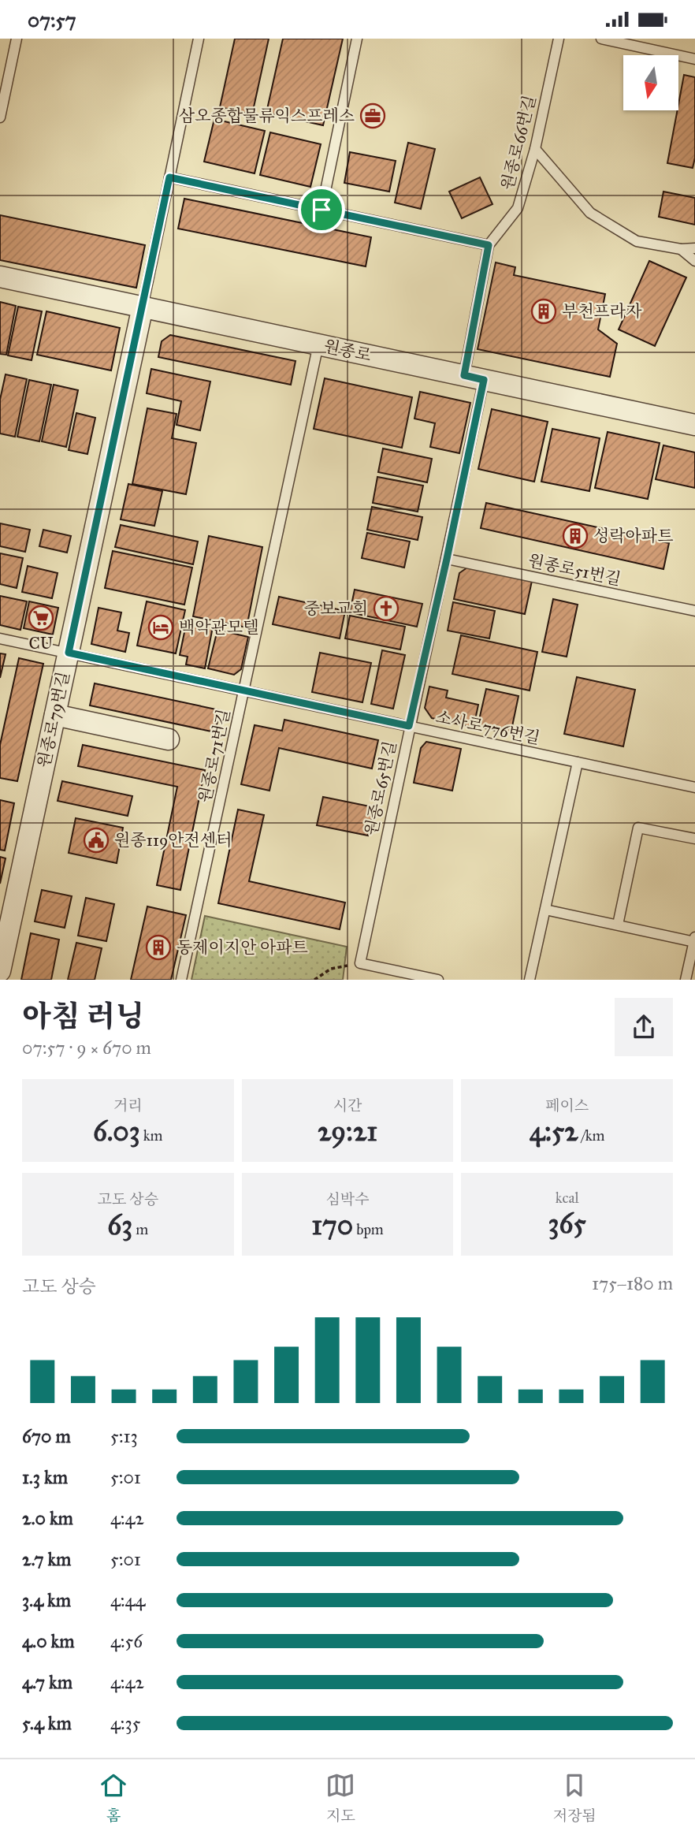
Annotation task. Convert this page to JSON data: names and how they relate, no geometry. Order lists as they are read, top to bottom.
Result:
{
  "streets": {
    "street": ["원종로", "원종로79번길"],
    "lane": [
      "원종로66번길",
      "원종로51번길",
      "소사로776번길",
      "원종로71번길",
      "원종로65번길"
    ]
  },
  "crossings": [
    ["원종로66번길", "원종로"],
    ["원종로66번길", "원종로65번길"],
    ["원종로", "원종로79번길"],
    ["원종로", "원종로71번길"],
    ["원종로", "원종로65번길"],
    ["원종로51번길", "원종로65번길"],
    ["원종로79번길", "소사로776번길"],
    ["소사로776번길", "원종로71번길"],
    ["소사로776번길", "원종로65번길"]
  ],
  "places": {
    "office": ["삼오종합물류익스프레스"],
    "building": ["부천프라자", "성락아파트", "동제이지안 아파트"],
    "church": ["중보교회"],
    "supermarket": ["CU"],
    "hotel": ["백악관모텔"],
    "public building": ["원종119안전센터"]
  },
  "north": "bottom",
  "page": {
    "status": "07:57",
    "heading": ["아침 러닝", "07:57 · 9 × 670 m"],
    "stats": [
      ["거리", "6.03 km"],
      ["시간", "29:21"],
      ["페이스", "4:52 /km"],
      ["고도 상승", "63 m"],
      ["심박수", "170 bpm"],
      ["kcal", "365"]
    ],
    "chart": ["고도 상승", "175–180 m"],
    "list": [
      {
        "name": "670 m",
        "note": "5:13"
      },
      {
        "name": "1.3 km",
        "note": "5:01"
      },
      {
        "name": "2.0 km",
        "note": "4:42"
      },
      {
        "name": "2.7 km",
        "note": "5:01"
      },
      {
        "name": "3.4 km",
        "note": "4:44"
      },
      {
        "name": "4.0 km",
        "note": "4:56"
      },
      {
        "name": "4.7 km",
        "note": "4:42"
      },
      {
        "name": "5.4 km",
        "note": "4:35"
      }
    ],
    "tabs": ["홈", "지도", "저장됨"]
  }
}
